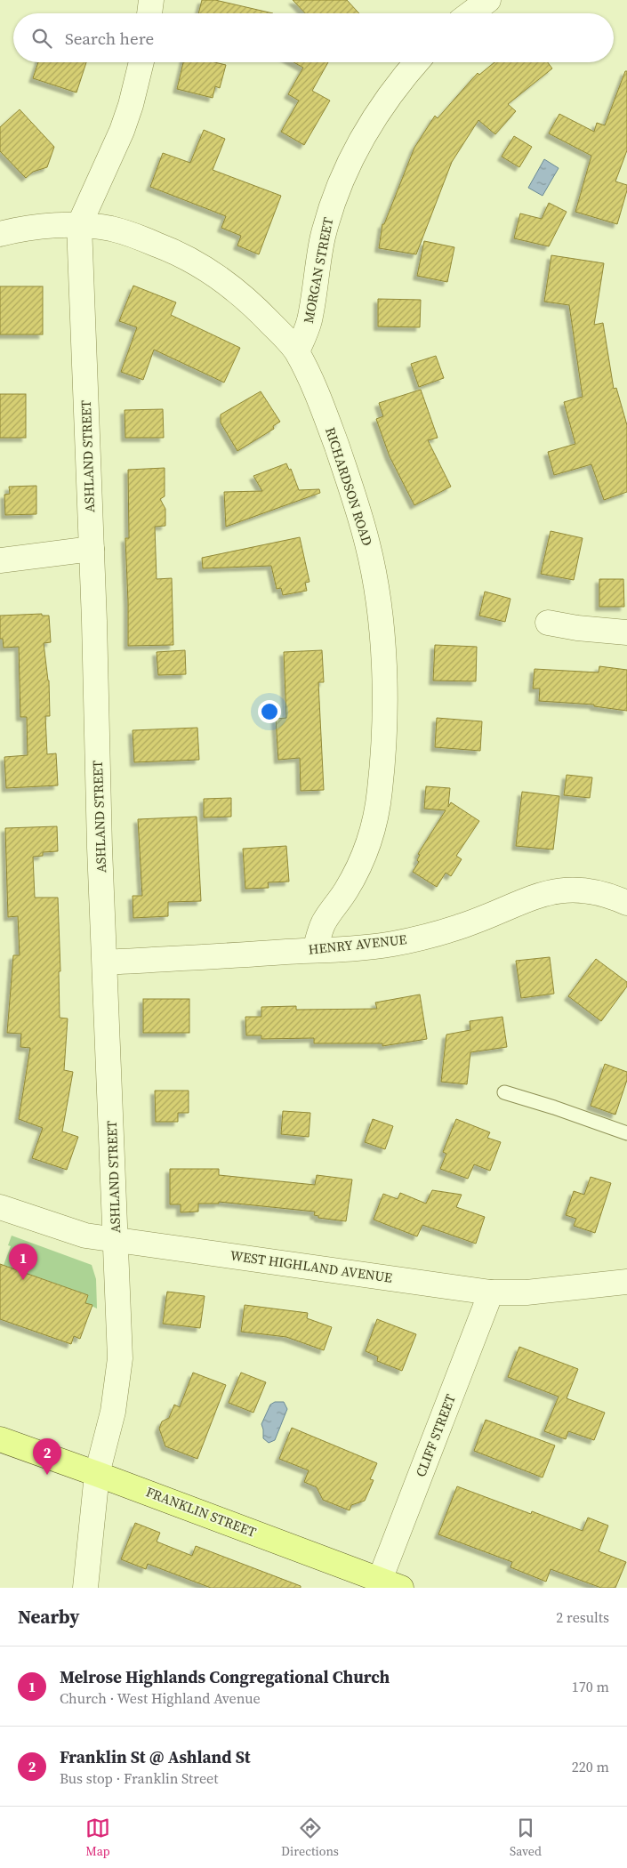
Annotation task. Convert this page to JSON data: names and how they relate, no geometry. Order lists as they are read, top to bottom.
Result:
{
  "streets": {
    "main road": ["FRANKLIN STREET"],
    "street": [
      "MORGAN STREET",
      "ASHLAND STREET",
      "RICHARDSON ROAD",
      "HENRY AVENUE",
      "WEST HIGHLAND AVENUE",
      "CLIFF STREET"
    ]
  },
  "crossings": [
    ["MORGAN STREET", "RICHARDSON ROAD"],
    ["ASHLAND STREET", "RICHARDSON ROAD"],
    ["ASHLAND STREET", "HENRY AVENUE"],
    ["ASHLAND STREET", "WEST HIGHLAND AVENUE"],
    ["ASHLAND STREET", "FRANKLIN STREET"],
    ["RICHARDSON ROAD", "HENRY AVENUE"],
    ["WEST HIGHLAND AVENUE", "CLIFF STREET"],
    ["CLIFF STREET", "FRANKLIN STREET"]
  ],
  "page": {
    "search": "Search here",
    "pins": ["1", "2"],
    "heading": ["Nearby", "2 results"],
    "list": [
      {
        "mark": "1",
        "name": "Melrose Highlands Congregational Church",
        "note": "Church · West Highland Avenue",
        "value": "170 m"
      },
      {
        "mark": "2",
        "name": "Franklin St @ Ashland St",
        "note": "Bus stop · Franklin Street",
        "value": "220 m"
      }
    ],
    "nav": ["Map", "Directions", "Saved"]
  }
}
